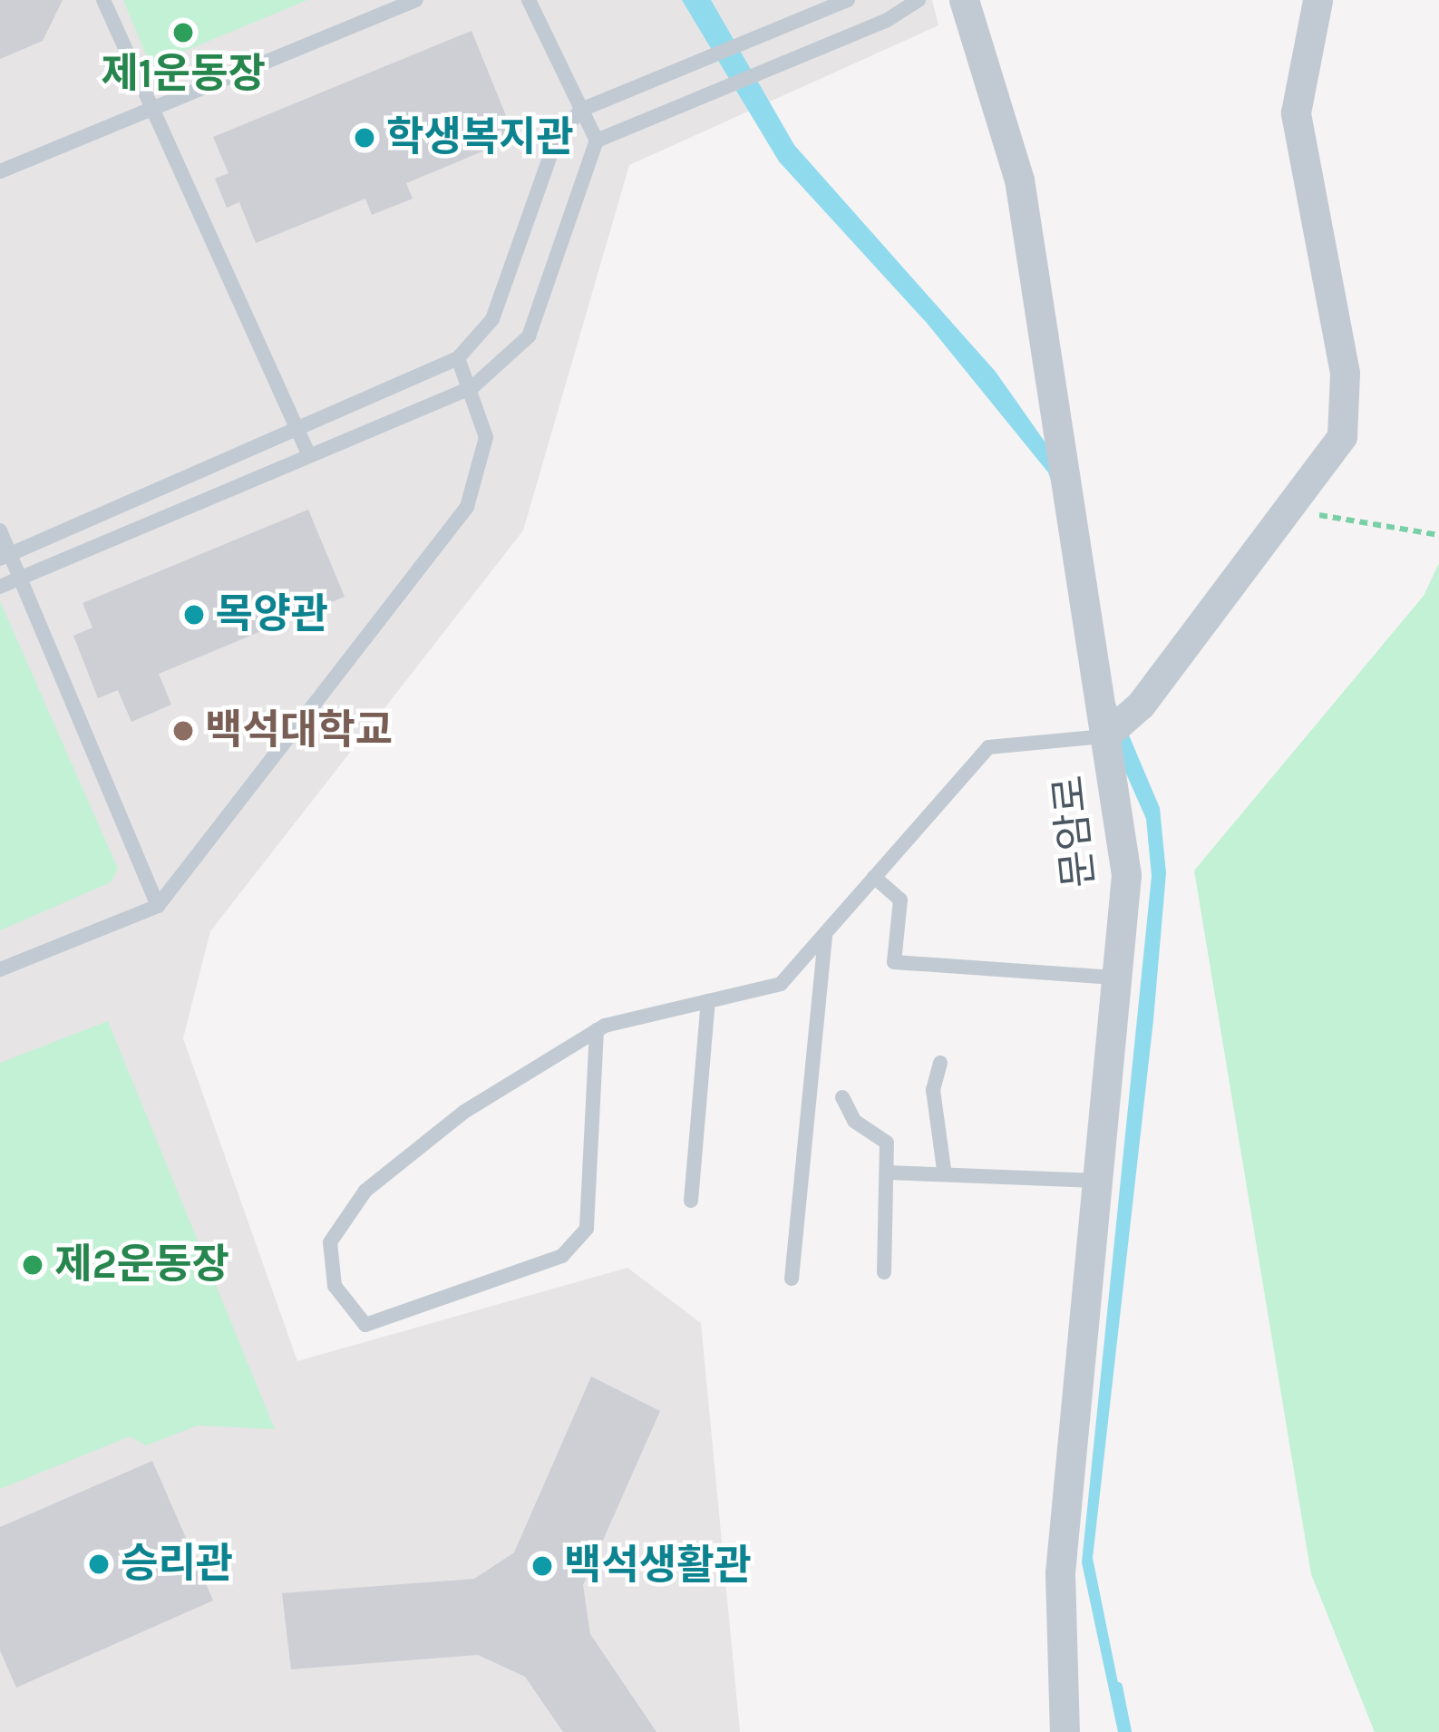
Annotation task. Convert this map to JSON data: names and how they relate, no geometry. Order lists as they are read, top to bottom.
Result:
{
  "streets": {
    "street": ["문암로"]
  },
  "places": [
    "제1운동장",
    "학생복지관",
    "목양관",
    "백석대학교",
    "제2운동장",
    "승리관",
    "백석생활관"
  ]
}
